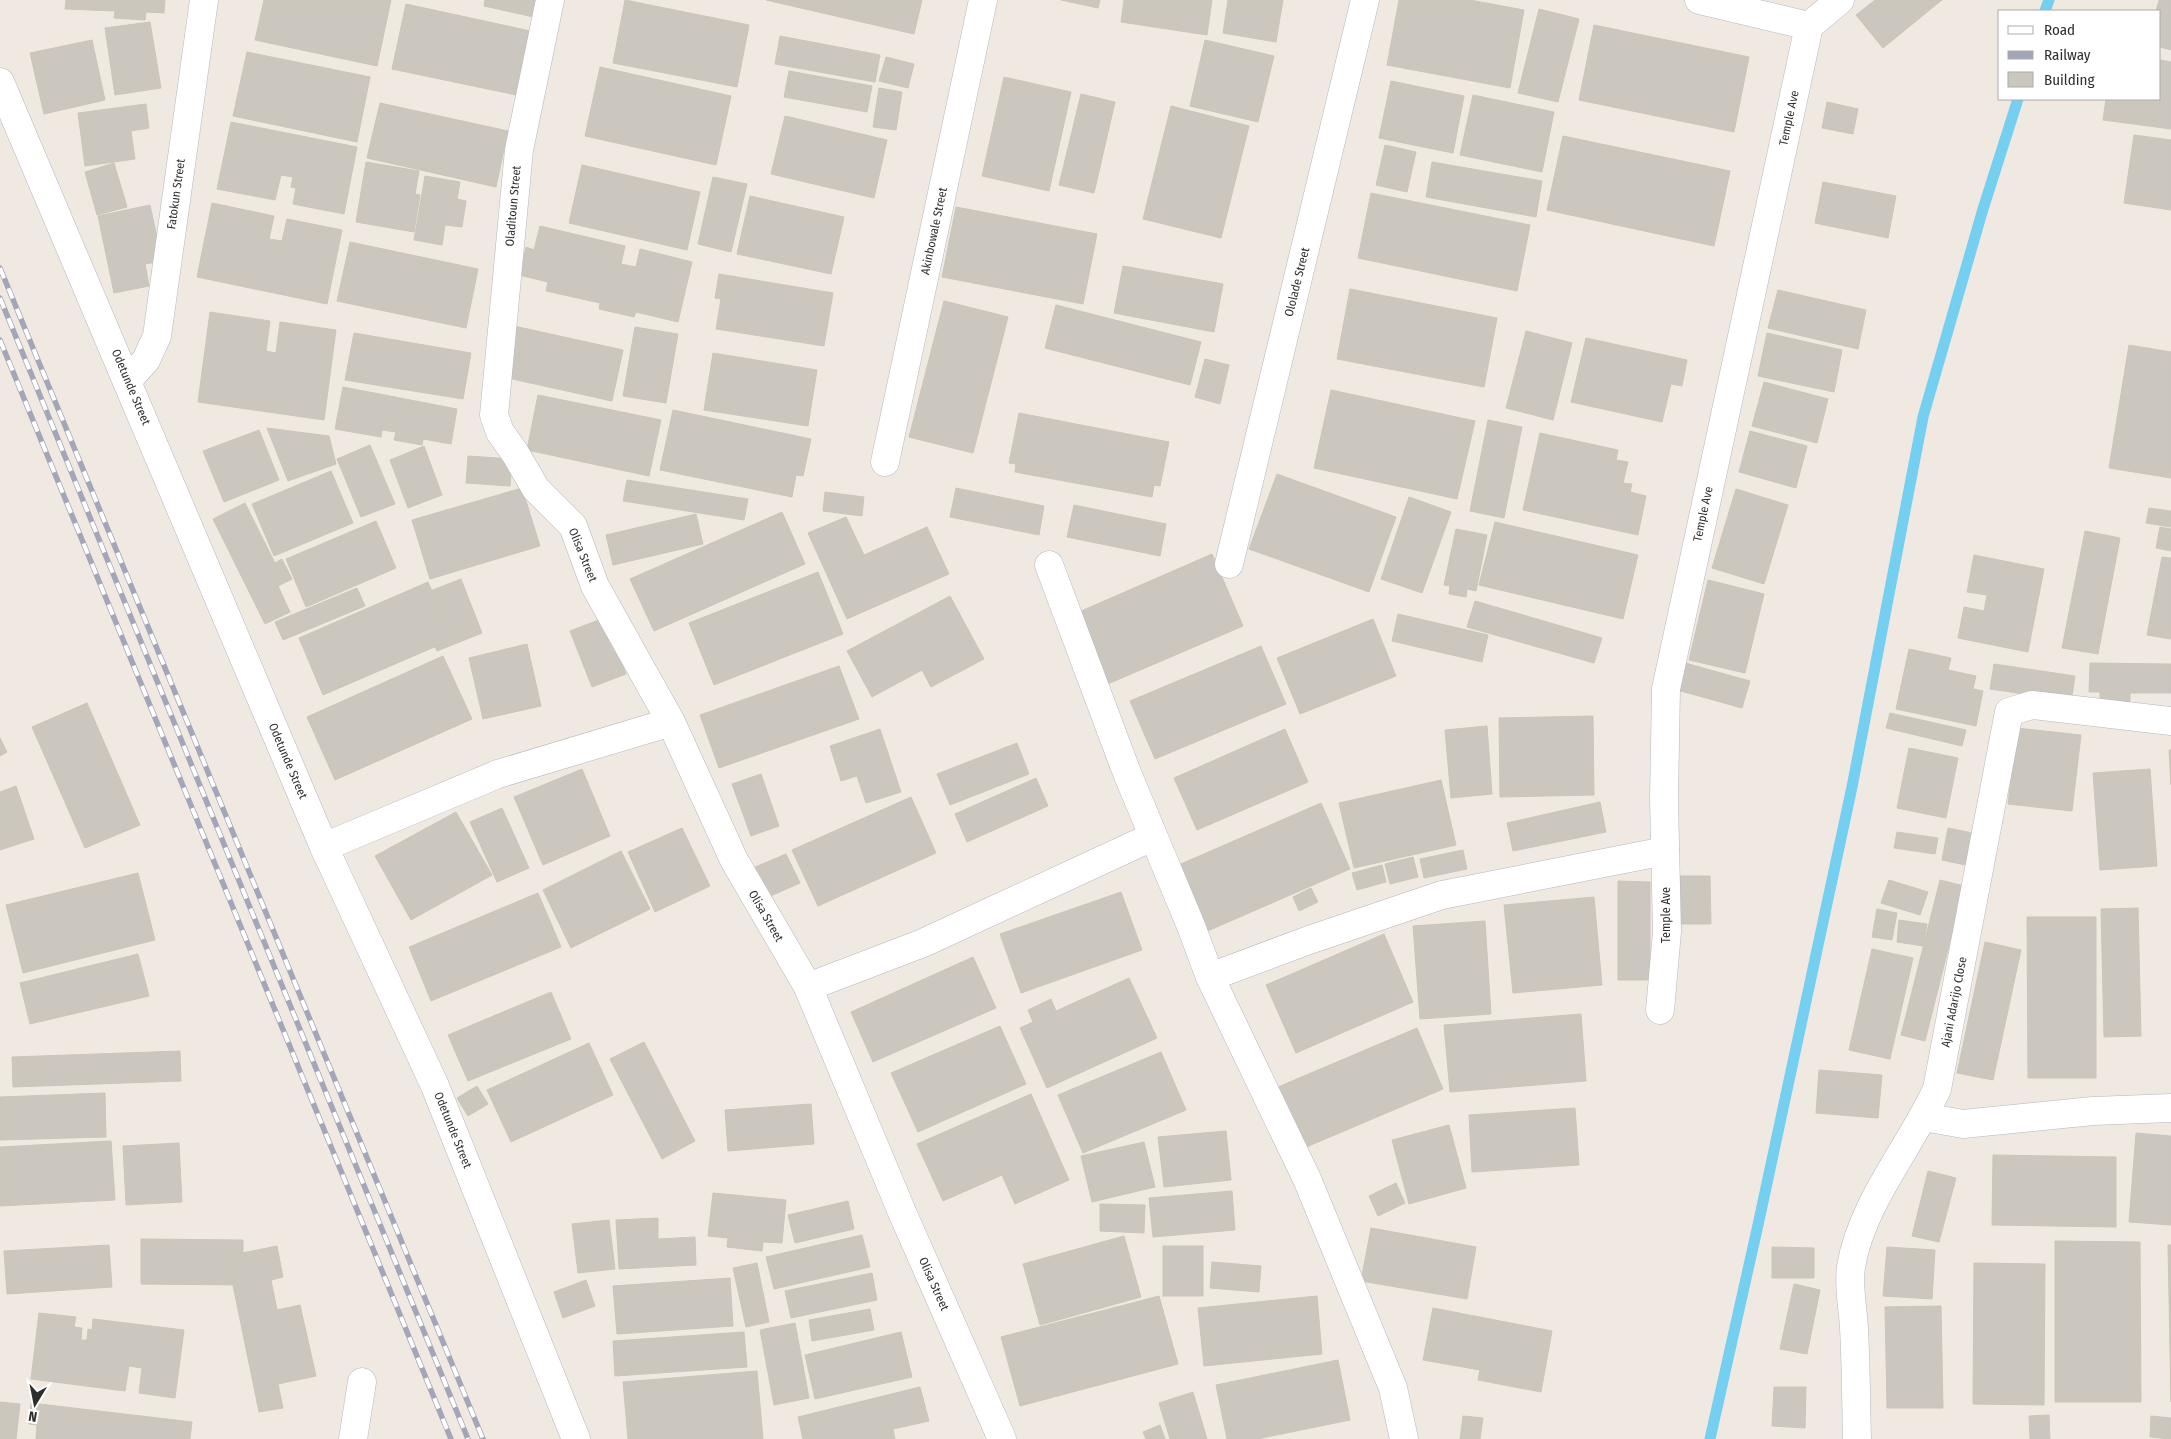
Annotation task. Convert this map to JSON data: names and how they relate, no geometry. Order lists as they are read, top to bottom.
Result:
{
  "streets": {
    "street": [
      "Temple Ave",
      "Fatokun Street",
      "Oladitoun Street",
      "Akinbowale Street",
      "Ololade Street",
      "Odetunde Street",
      "Olisa Street",
      "Ajani Adarijo Close"
    ]
  },
  "crossings": [
    ["Fatokun Street", "Odetunde Street"],
    ["Oladitoun Street", "Olisa Street"]
  ],
  "legend": ["Road", "Railway", "Building"],
  "north": "bottom"
}
